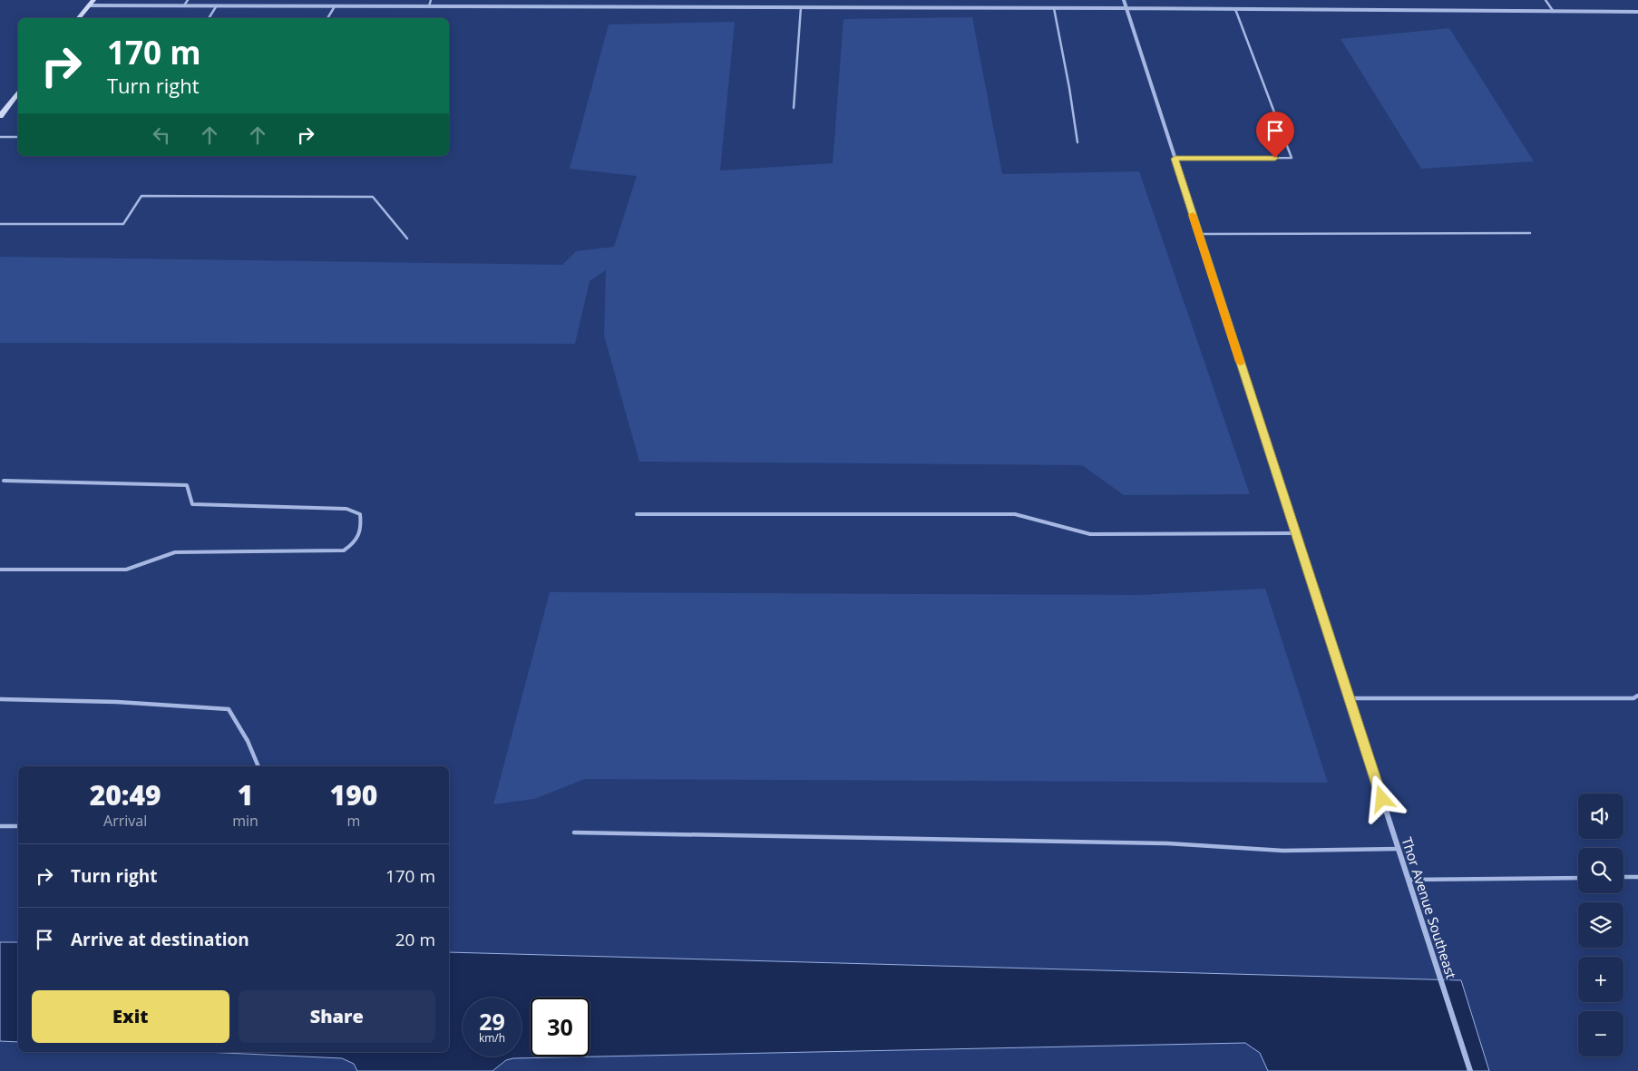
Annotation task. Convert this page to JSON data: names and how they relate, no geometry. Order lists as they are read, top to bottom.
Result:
{
  "streets": {
    "street": ["Thor Avenue Southeast"]
  },
  "page": {
    "turn": ["170 m", "Turn right"],
    "eta": [
      "20:49",
      "Arrival",
      "1",
      "min",
      "190",
      "m"
    ],
    "map_buttons": ["+", "−"],
    "list": [
      {
        "name": "Turn right",
        "value": "170 m"
      },
      {
        "name": "Arrive at destination",
        "value": "20 m"
      }
    ],
    "buttons": ["Exit", "Share"],
    "speed": "29 km/h",
    "limit": "30"
  }
}
